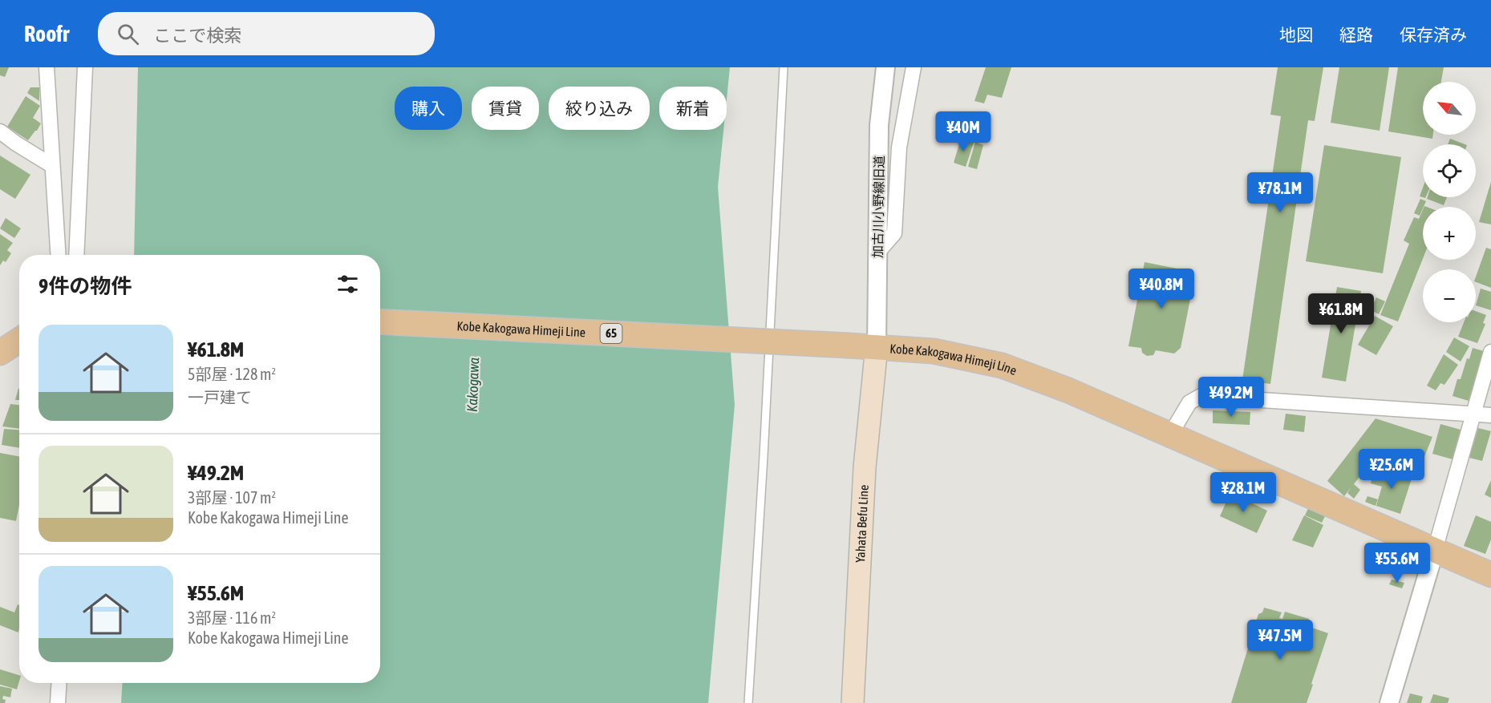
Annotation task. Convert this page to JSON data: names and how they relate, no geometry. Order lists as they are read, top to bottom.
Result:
{
  "streets": {
    "main road": ["Kobe Kakogawa Himeji Line", "65", "Yahata Befu Line"],
    "street": ["加古川小野線旧道"]
  },
  "crossings": [
    ["加古川小野線旧道", "Kobe Kakogawa Himeji Line"],
    ["加古川小野線旧道", "Yahata Befu Line"],
    ["Kobe Kakogawa Himeji Line", "Yahata Befu Line"]
  ],
  "water": ["Kakogawa"],
  "north": "top left",
  "page": {
    "header": "Roofr",
    "search": "ここで検索",
    "nav": ["地図", "経路", "保存済み"],
    "map_buttons": ["+", "−"],
    "chip": [
      "購入",
      "賃貸",
      "絞り込み",
      "新着"
    ],
    "price": [
      "¥40M",
      "¥78.1M",
      "¥40.8M",
      "¥61.8M",
      "¥49.2M",
      "¥25.6M",
      "¥28.1M",
      "¥55.6M",
      "¥47.5M"
    ],
    "heading": "9件の物件",
    "list": [
      {
        "name": "¥61.8M",
        "note": "5部屋 · 128 m² · 一戸建て"
      },
      {
        "name": "¥49.2M",
        "note": "3部屋 · 107 m² · Kobe Kakogawa Himeji Line"
      },
      {
        "name": "¥55.6M",
        "note": "3部屋 · 116 m² · Kobe Kakogawa Himeji Line"
      }
    ]
  }
}
